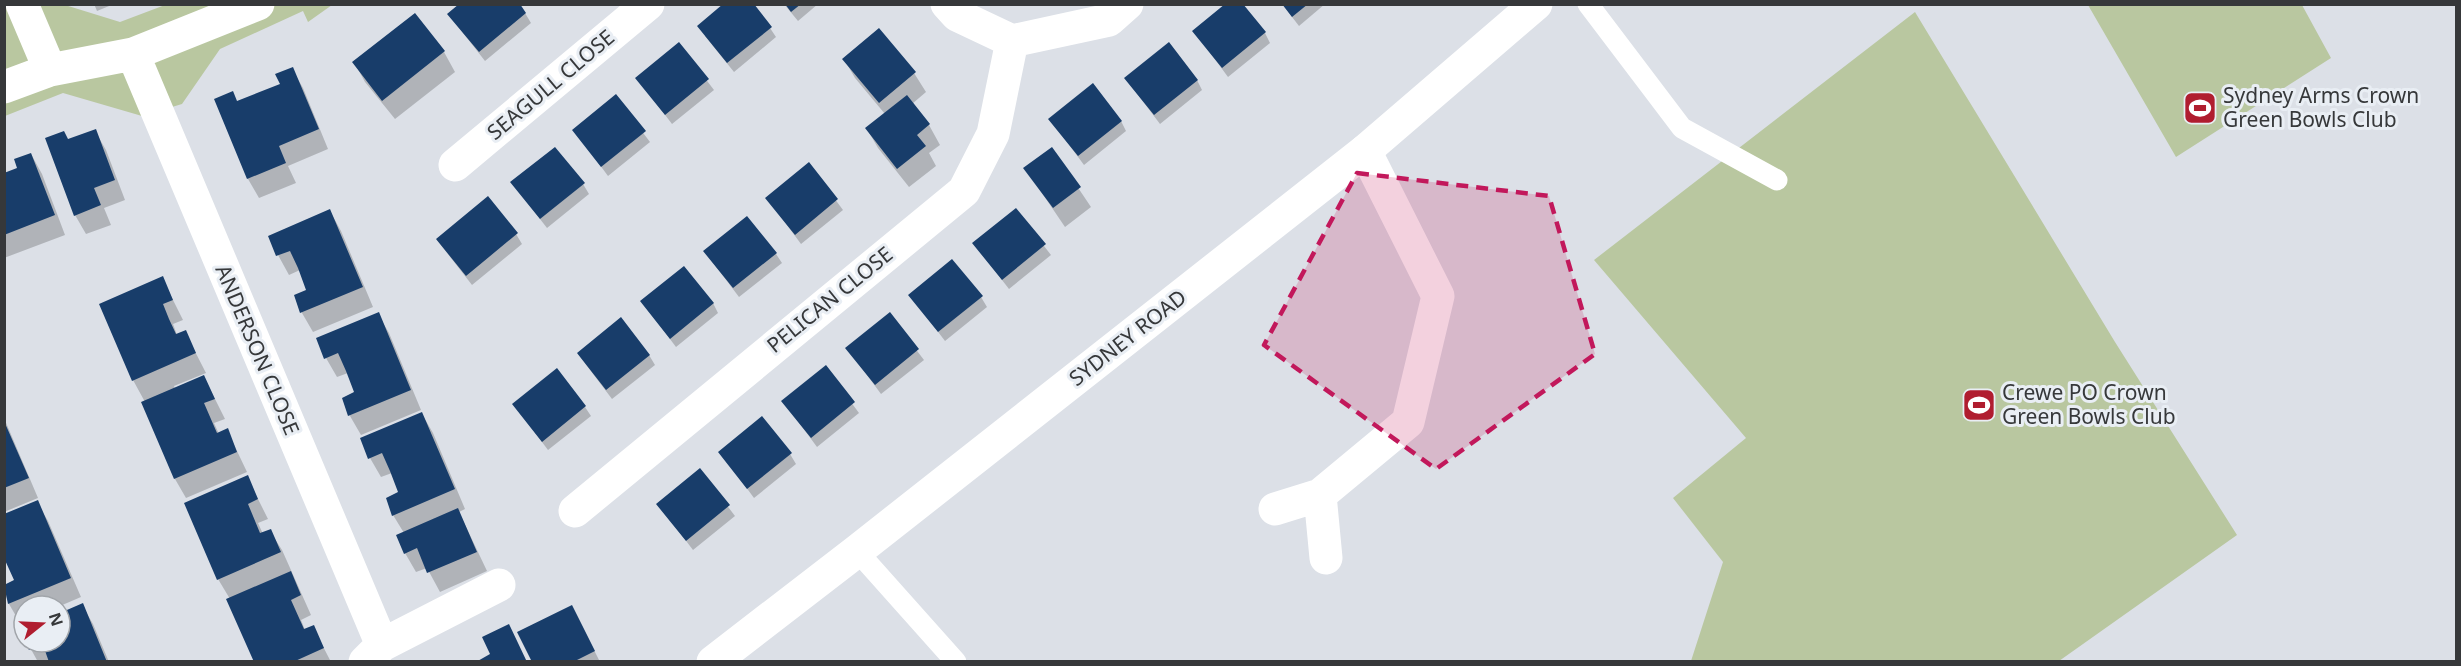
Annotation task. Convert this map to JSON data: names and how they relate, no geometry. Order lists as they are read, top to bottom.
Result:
{
  "streets": {
    "street": [
      "SEAGULL CLOSE",
      "PELICAN CLOSE",
      "SYDNEY ROAD",
      "ANDERSON CLOSE"
    ]
  },
  "places": {
    "sports": ["Sydney Arms Crown Green Bowls Club", "Crewe PO Crown Green Bowls Club"]
  },
  "north": "right"
}
